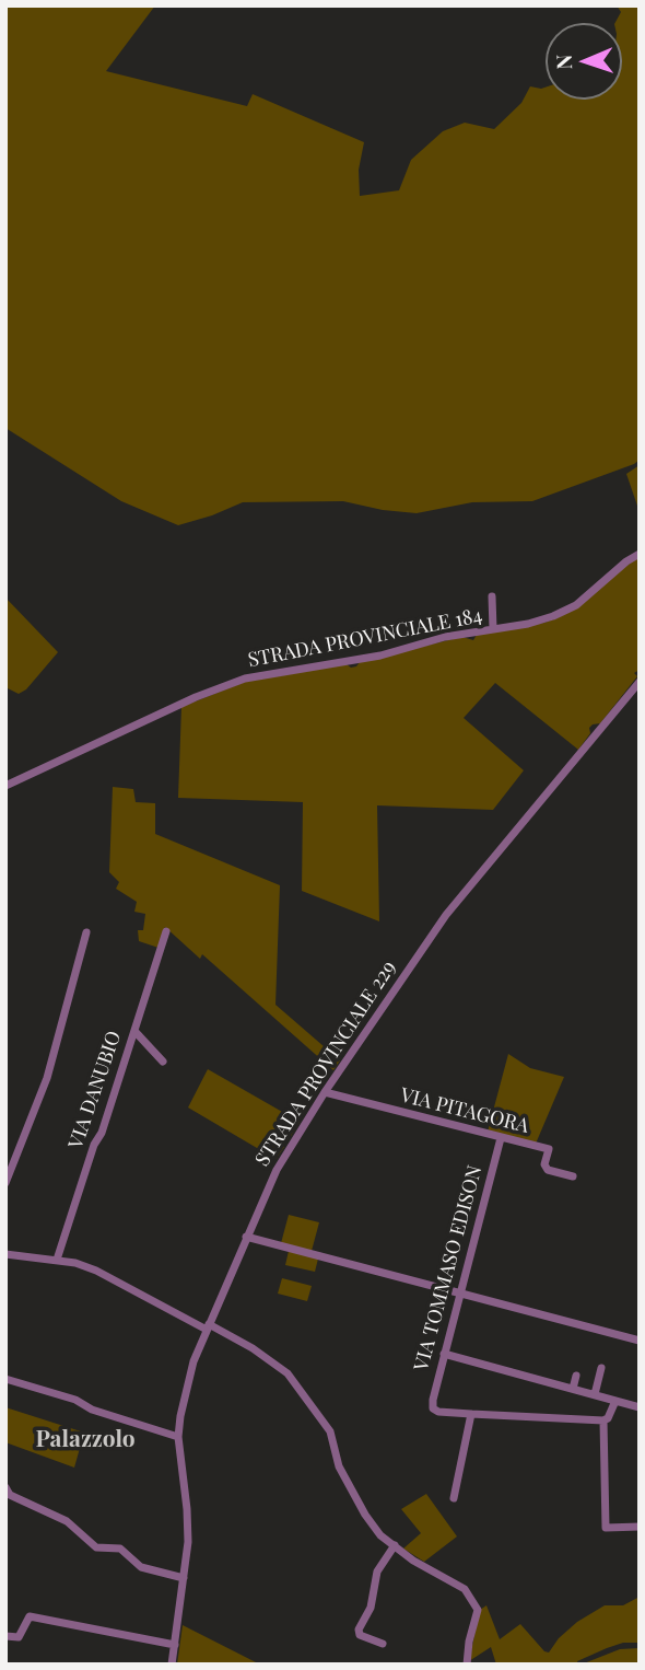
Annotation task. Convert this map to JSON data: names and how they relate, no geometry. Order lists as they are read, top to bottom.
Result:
{
  "streets": {
    "street": [
      "STRADA PROVINCIALE 184",
      "STRADA PROVINCIALE 229",
      "VIA DANUBIO",
      "VIA PITAGORA",
      "VIA TOMMASO EDISON"
    ]
  },
  "crossings": [
    ["STRADA PROVINCIALE 229", "VIA PITAGORA"],
    ["VIA PITAGORA", "VIA TOMMASO EDISON"]
  ],
  "districts": ["Palazzolo"],
  "north": "left"
}
